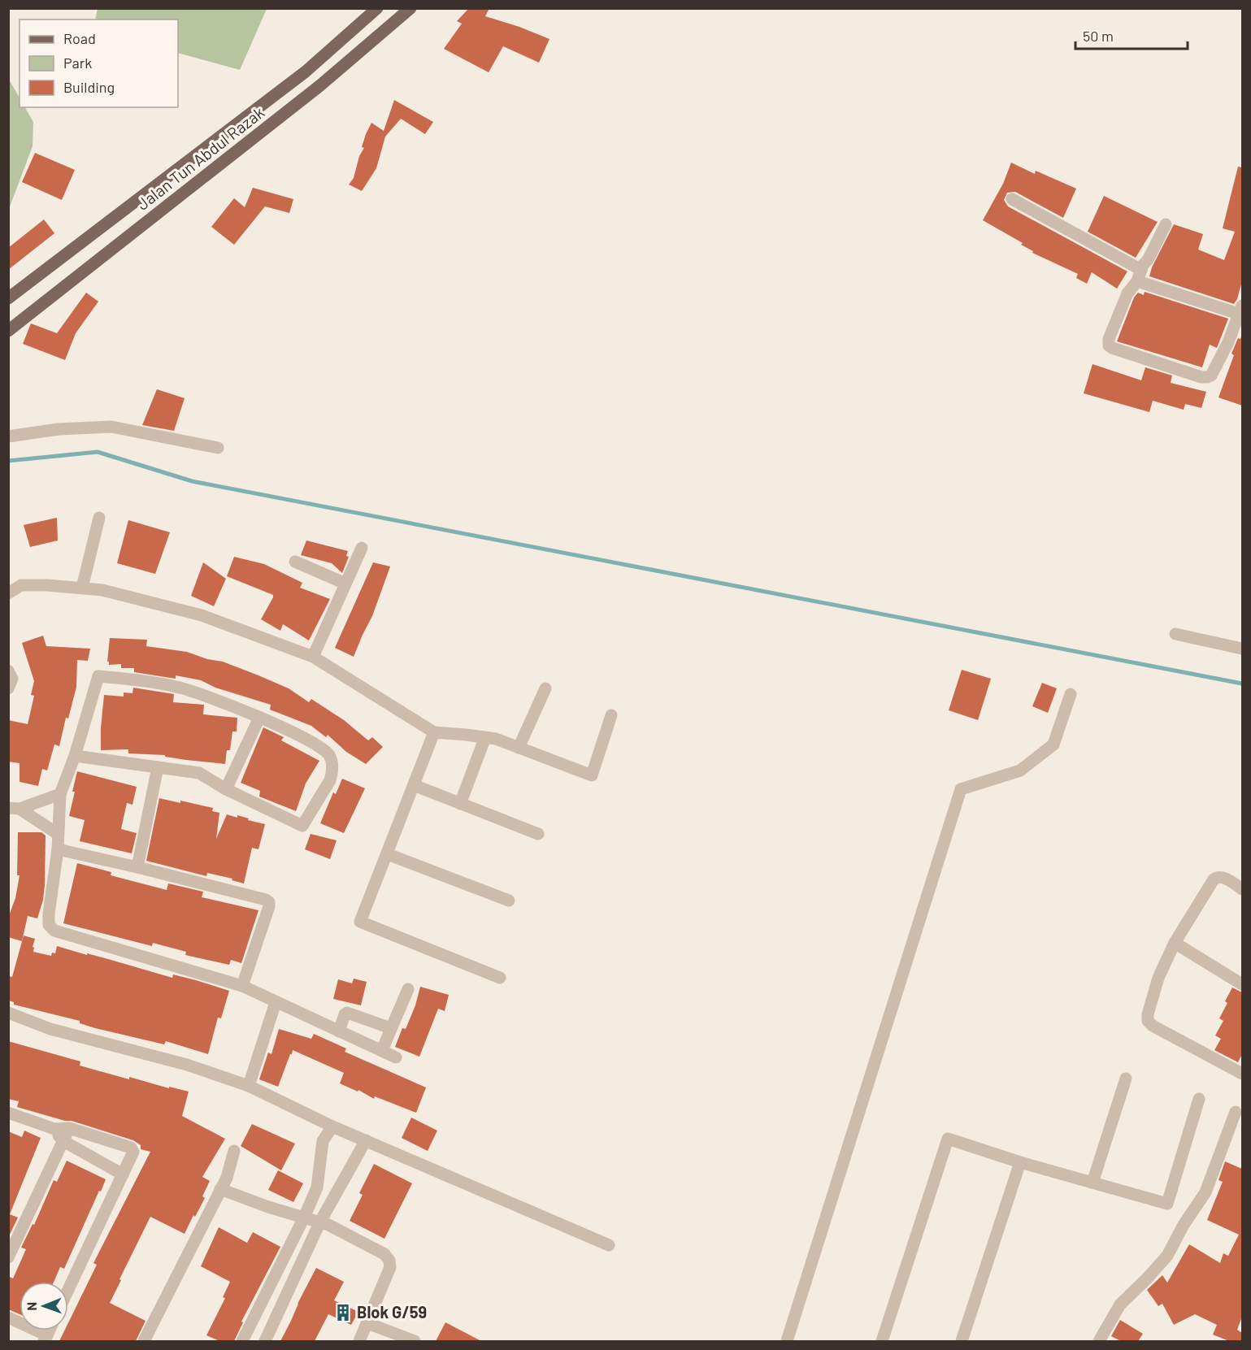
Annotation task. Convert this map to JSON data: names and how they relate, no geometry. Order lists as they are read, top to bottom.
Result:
{
  "streets": {
    "main road": ["Jalan Tun Abdul Razak"]
  },
  "places": {
    "building": ["Blok G/59"]
  },
  "legend": ["Road", "Park", "Building"],
  "scale_bar": "50 m",
  "north": "left"
}
